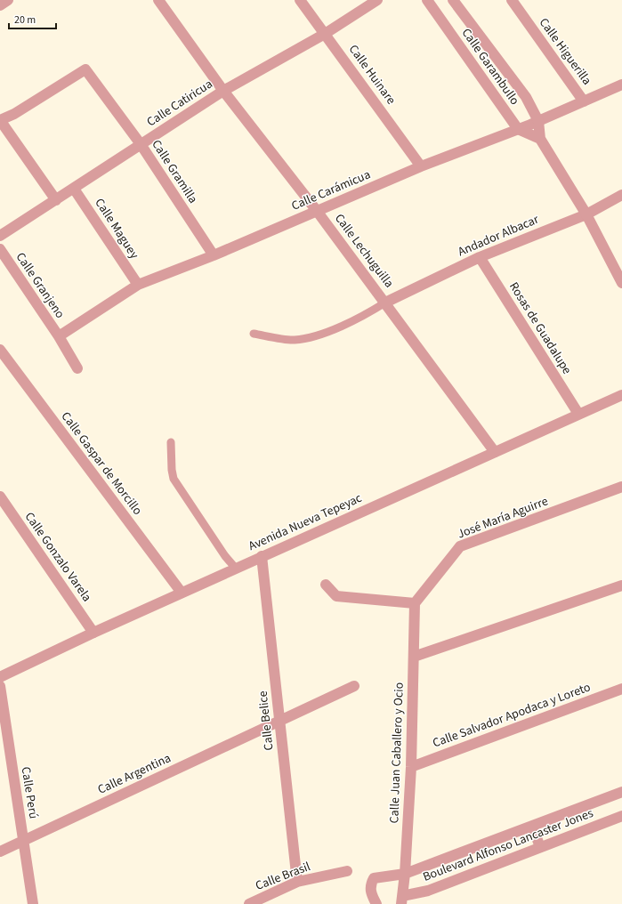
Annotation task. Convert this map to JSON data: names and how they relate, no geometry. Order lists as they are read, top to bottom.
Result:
{
  "streets": {
    "street": [
      "Calle Higuerilla",
      "Calle Garambullo",
      "Calle Huinare",
      "Calle Catiricua",
      "Calle Gramilla",
      "Calle Carámicua",
      "Calle Maguey",
      "Andador Albacar",
      "Calle Lechuguilla",
      "Calle Granjeno",
      "Rosas de Guadalupe",
      "Calle Gaspar de Morcillo",
      "José María Aguirre",
      "Avenida Nueva Tepeyac",
      "Calle Gonzalo Varela",
      "Calle Salvador Apodaca y Loreto",
      "Calle Belice",
      "Calle Juan Caballero y Ocio",
      "Calle Argentina",
      "Calle Perú",
      "Boulevard Alfonso Lancaster Jones",
      "Calle Brasil"
    ]
  },
  "crossings": [
    ["Calle Higuerilla", "Calle Carámicua"],
    ["Calle Garambullo", "Calle Carámicua"],
    ["Calle Garambullo", "Andador Albacar"],
    ["Calle Huinare", "Calle Catiricua"],
    ["Calle Huinare", "Calle Carámicua"],
    ["Calle Catiricua", "Calle Gramilla"],
    ["Calle Catiricua", "Calle Maguey"],
    ["Calle Catiricua", "Calle Lechuguilla"],
    ["Calle Gramilla", "Calle Carámicua"],
    ["Calle Carámicua", "Calle Maguey"],
    ["Calle Carámicua", "Calle Lechuguilla"],
    ["Calle Carámicua", "Calle Granjeno"],
    ["Andador Albacar", "Calle Lechuguilla"],
    ["Andador Albacar", "Rosas de Guadalupe"],
    ["Calle Lechuguilla", "Avenida Nueva Tepeyac"],
    ["Rosas de Guadalupe", "Avenida Nueva Tepeyac"],
    ["Calle Gaspar de Morcillo", "Avenida Nueva Tepeyac"],
    ["José María Aguirre", "Calle Juan Caballero y Ocio"],
    ["Avenida Nueva Tepeyac", "Calle Gonzalo Varela"],
    ["Avenida Nueva Tepeyac", "Calle Belice"],
    ["Calle Salvador Apodaca y Loreto", "Calle Juan Caballero y Ocio"],
    ["Calle Belice", "Calle Argentina"],
    ["Calle Belice", "Calle Brasil"],
    ["Calle Juan Caballero y Ocio", "Boulevard Alfonso Lancaster Jones"],
    ["Calle Argentina", "Calle Perú"]
  ],
  "scale_bar": "20 m"
}
